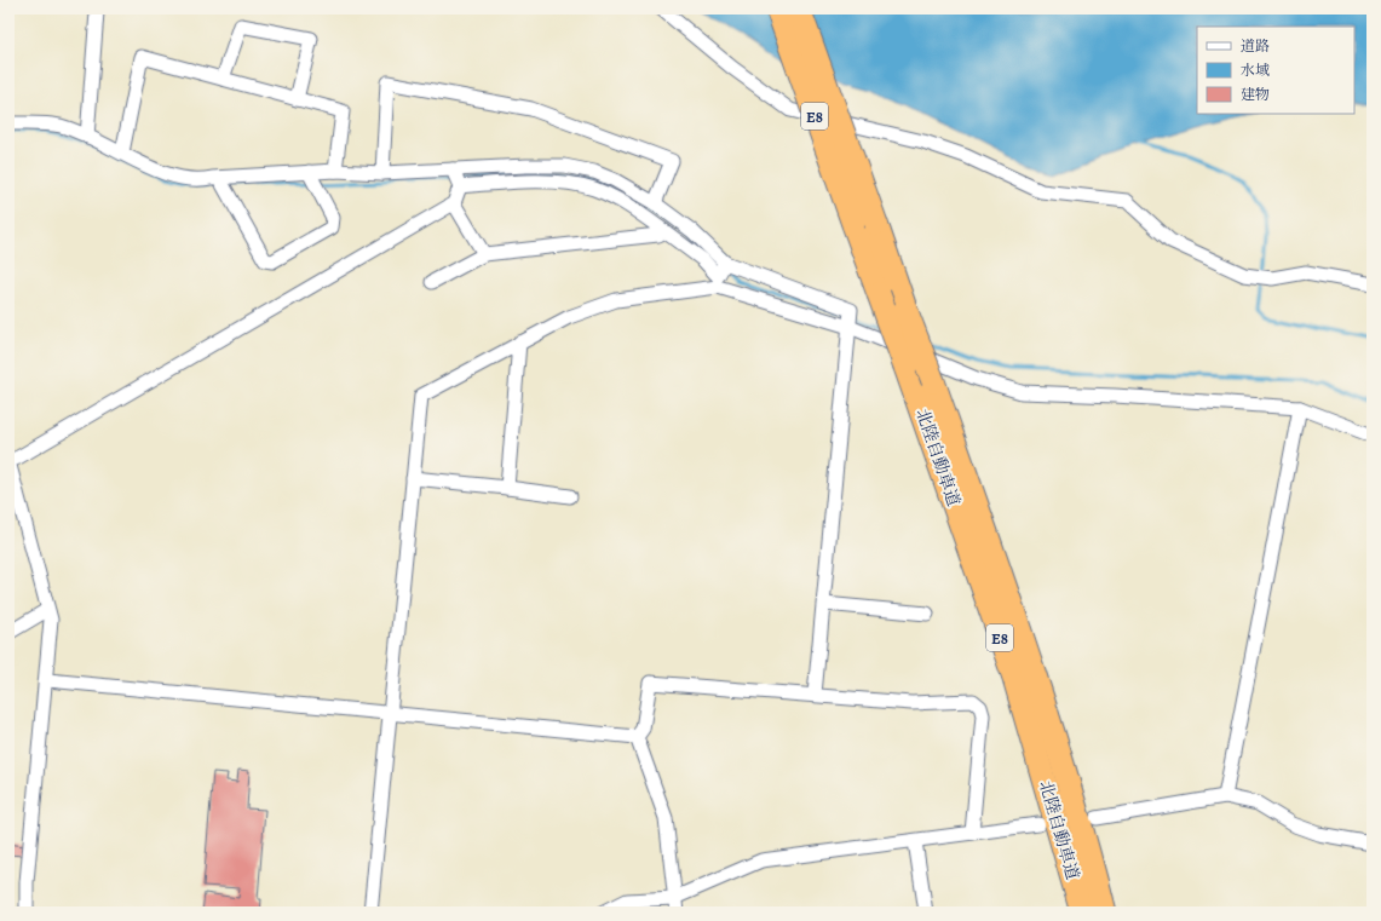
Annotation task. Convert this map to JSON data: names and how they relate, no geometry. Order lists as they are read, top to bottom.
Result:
{
  "streets": {
    "highway": ["E8", "北陸自動車道"]
  },
  "legend": ["道路", "水域", "建物"]
}
